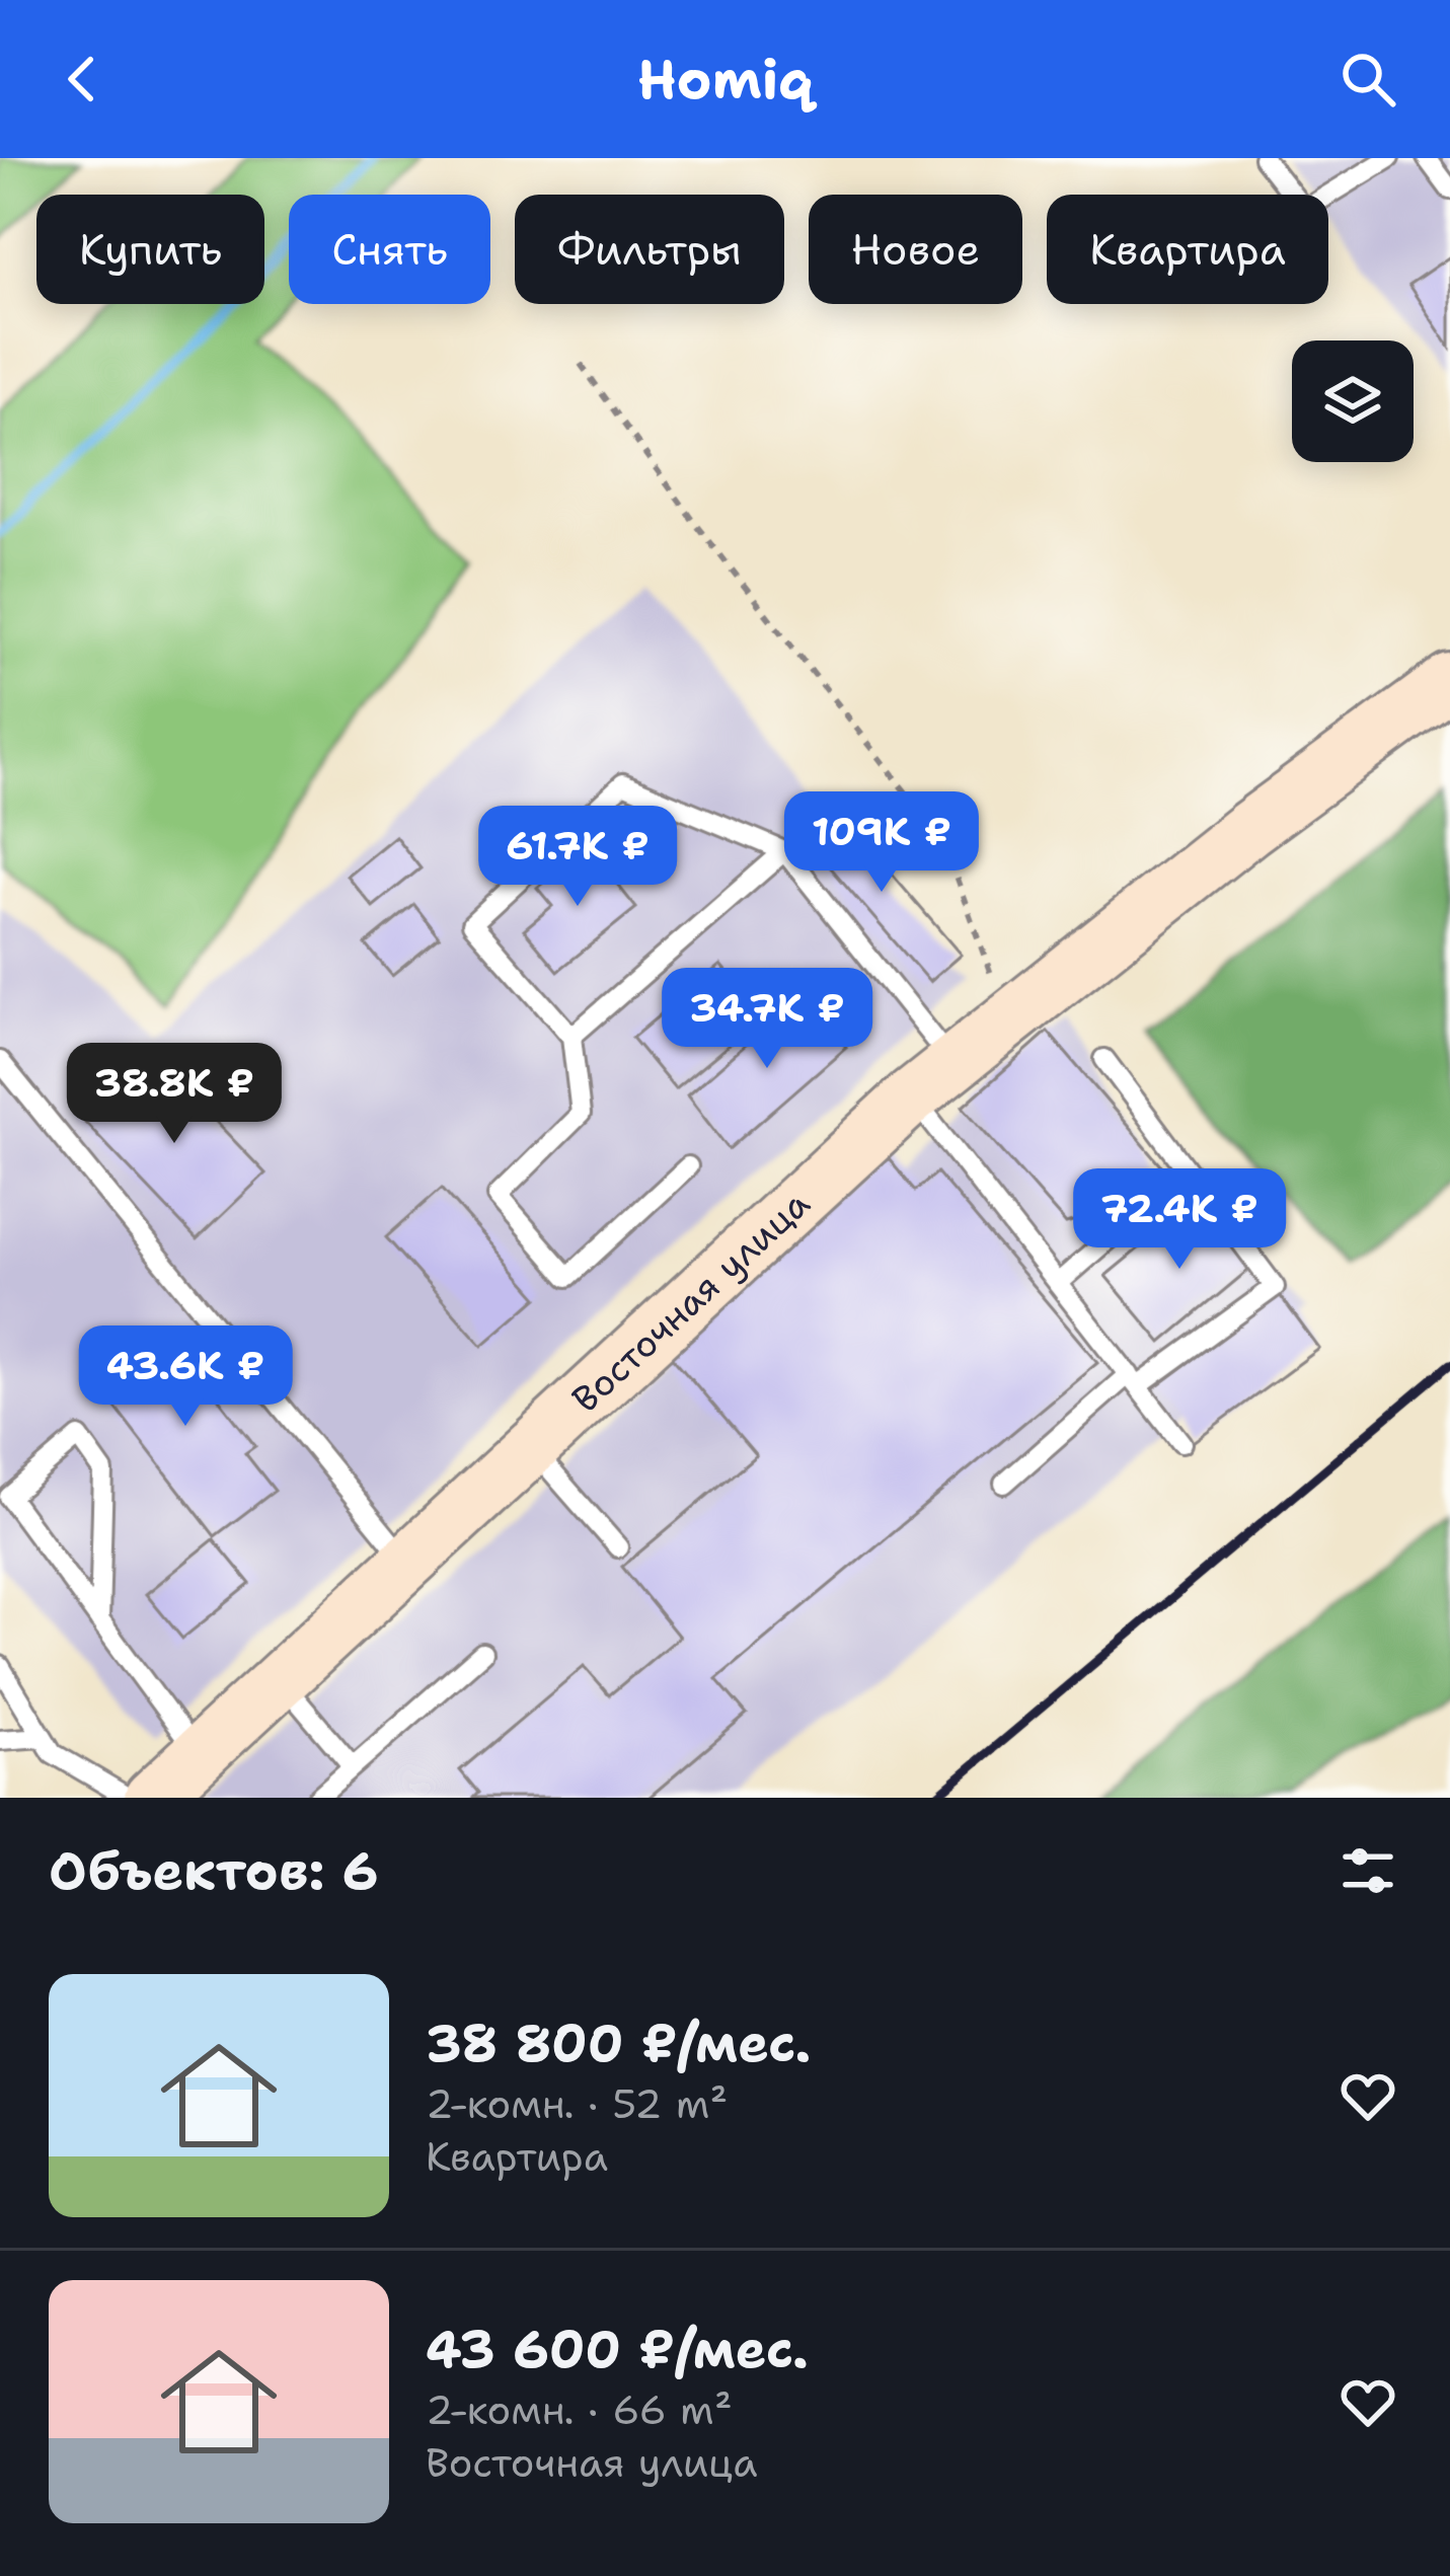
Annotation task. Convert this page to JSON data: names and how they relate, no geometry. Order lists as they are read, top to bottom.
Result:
{
  "streets": {
    "street": ["Восточная улица"]
  },
  "page": {
    "header": "Homiq",
    "chip": [
      "Купить",
      "Снять",
      "Фильтры",
      "Новое",
      "Квартира"
    ],
    "price": [
      "109K ₽",
      "61.7K ₽",
      "34.7K ₽",
      "38.8K ₽",
      "72.4K ₽",
      "43.6K ₽"
    ],
    "heading": "Объектов: 6",
    "list": [
      {
        "name": "38 800 ₽/мес.",
        "note": "2-комн. · 52 m² · Квартира"
      },
      {
        "name": "43 600 ₽/мес.",
        "note": "2-комн. · 66 m² · Восточная улица"
      }
    ]
  }
}
